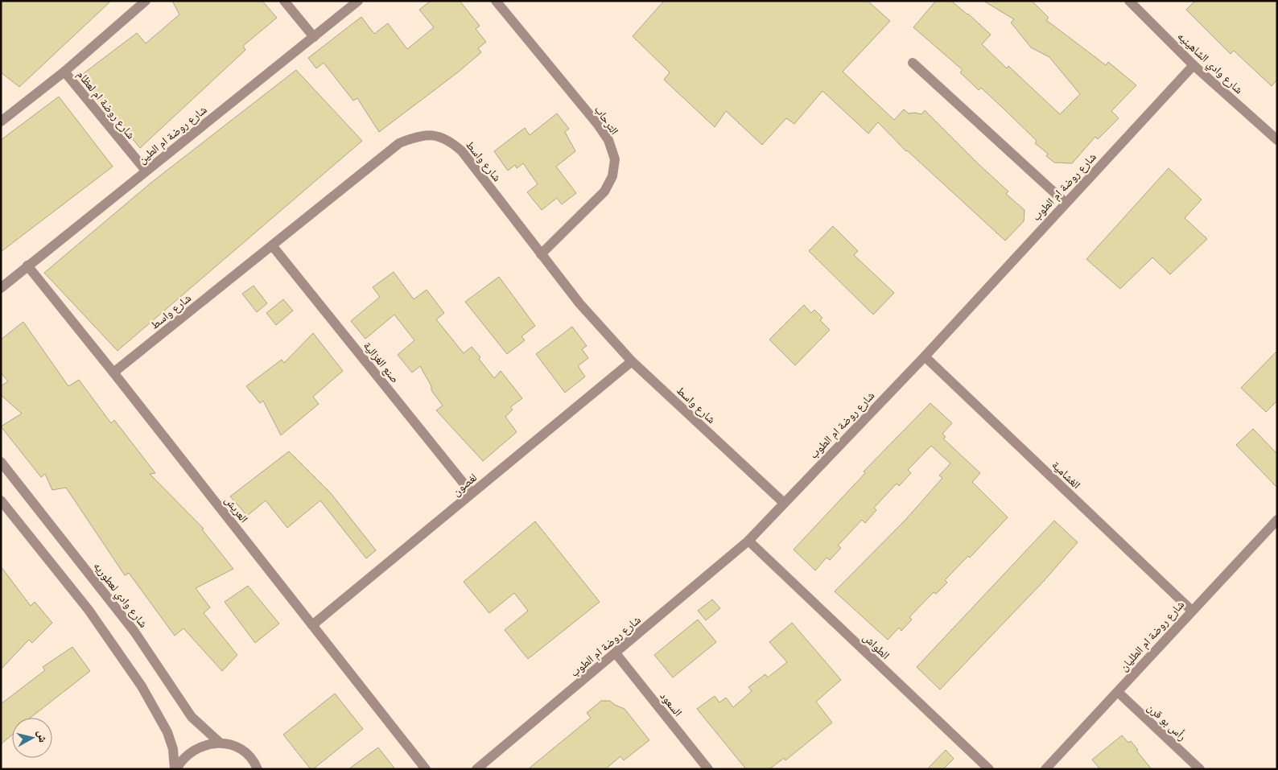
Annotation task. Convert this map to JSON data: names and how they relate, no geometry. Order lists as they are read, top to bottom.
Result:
{
  "streets": {
    "street": [
      "شارع وادي الشاهينيه",
      "شارع روضة ام لعظام",
      "الترحاب",
      "شارع روضة ام الطين",
      "شارع واسط",
      "شارع روضة ام الطوب",
      "صنع الغزالية",
      "الغشامية",
      "لغصون",
      "العريش",
      "شارع وادي لعطوريه",
      "شارع روضة ام الطليان",
      "الطواش",
      "السعود",
      "رأس بو قرن"
    ]
  },
  "crossings": [
    ["شارع وادي الشاهينيه", "شارع روضة ام الطوب"],
    ["شارع روضة ام لعظام", "شارع روضة ام الطين"],
    ["الترحاب", "شارع واسط"],
    ["شارع روضة ام الطين", "العريش"],
    ["شارع واسط", "شارع روضة ام الطوب"],
    ["شارع واسط", "صنع الغزالية"],
    ["شارع واسط", "لغصون"],
    ["شارع واسط", "العريش"],
    ["شارع روضة ام الطوب", "الغشامية"],
    ["شارع روضة ام الطوب", "الطواش"],
    ["شارع روضة ام الطوب", "السعود"],
    ["صنع الغزالية", "لغصون"],
    ["الغشامية", "شارع روضة ام الطليان"],
    ["لغصون", "العريش"],
    ["شارع روضة ام الطليان", "رأس بو قرن"]
  ],
  "north": "right"
}
